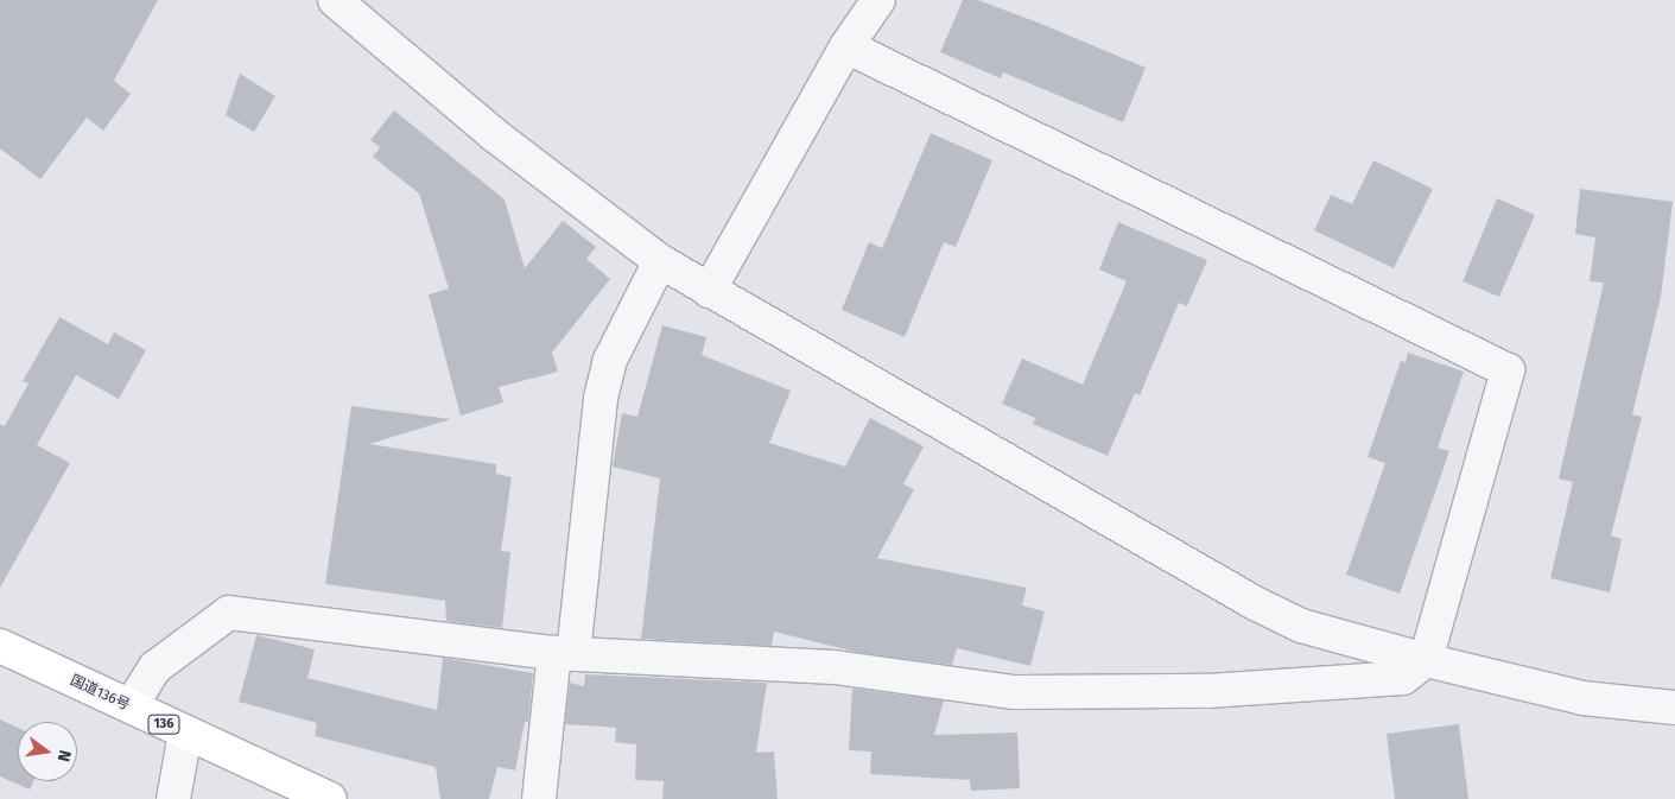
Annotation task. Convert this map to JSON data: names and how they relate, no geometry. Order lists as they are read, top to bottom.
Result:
{
  "streets": {
    "highway": ["国道136号", "136"]
  },
  "north": "right"
}
